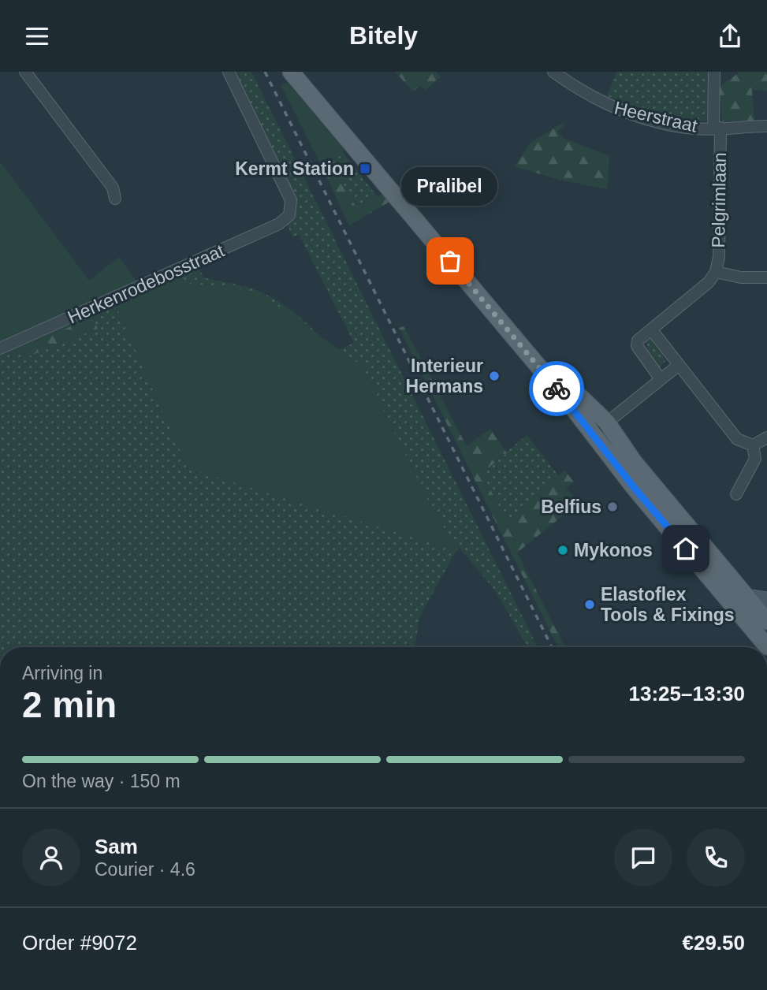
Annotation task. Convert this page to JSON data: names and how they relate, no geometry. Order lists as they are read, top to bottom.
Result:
{
  "streets": {
    "street": ["Heerstraat", "Pelgrimlaan", "Herkenrodebosstraat"]
  },
  "crossings": [
    ["Heerstraat", "Pelgrimlaan"]
  ],
  "places": {
    "transit": ["Kermt Station"],
    "other": [
      "Pralibel",
      "Interieur Hermans",
      "Belfius",
      "Mykonos",
      "Elastoflex Tools & Fixings"
    ]
  },
  "page": {
    "header": "Bitely",
    "bubble": "Pralibel",
    "heading": ["2 min", "Arriving in", "13:25–13:30"],
    "panel": [
      "Sam",
      "Courier · 4.6",
      "Order #9072",
      "€29.50"
    ],
    "bar": "On the way · 150 m"
  }
}
